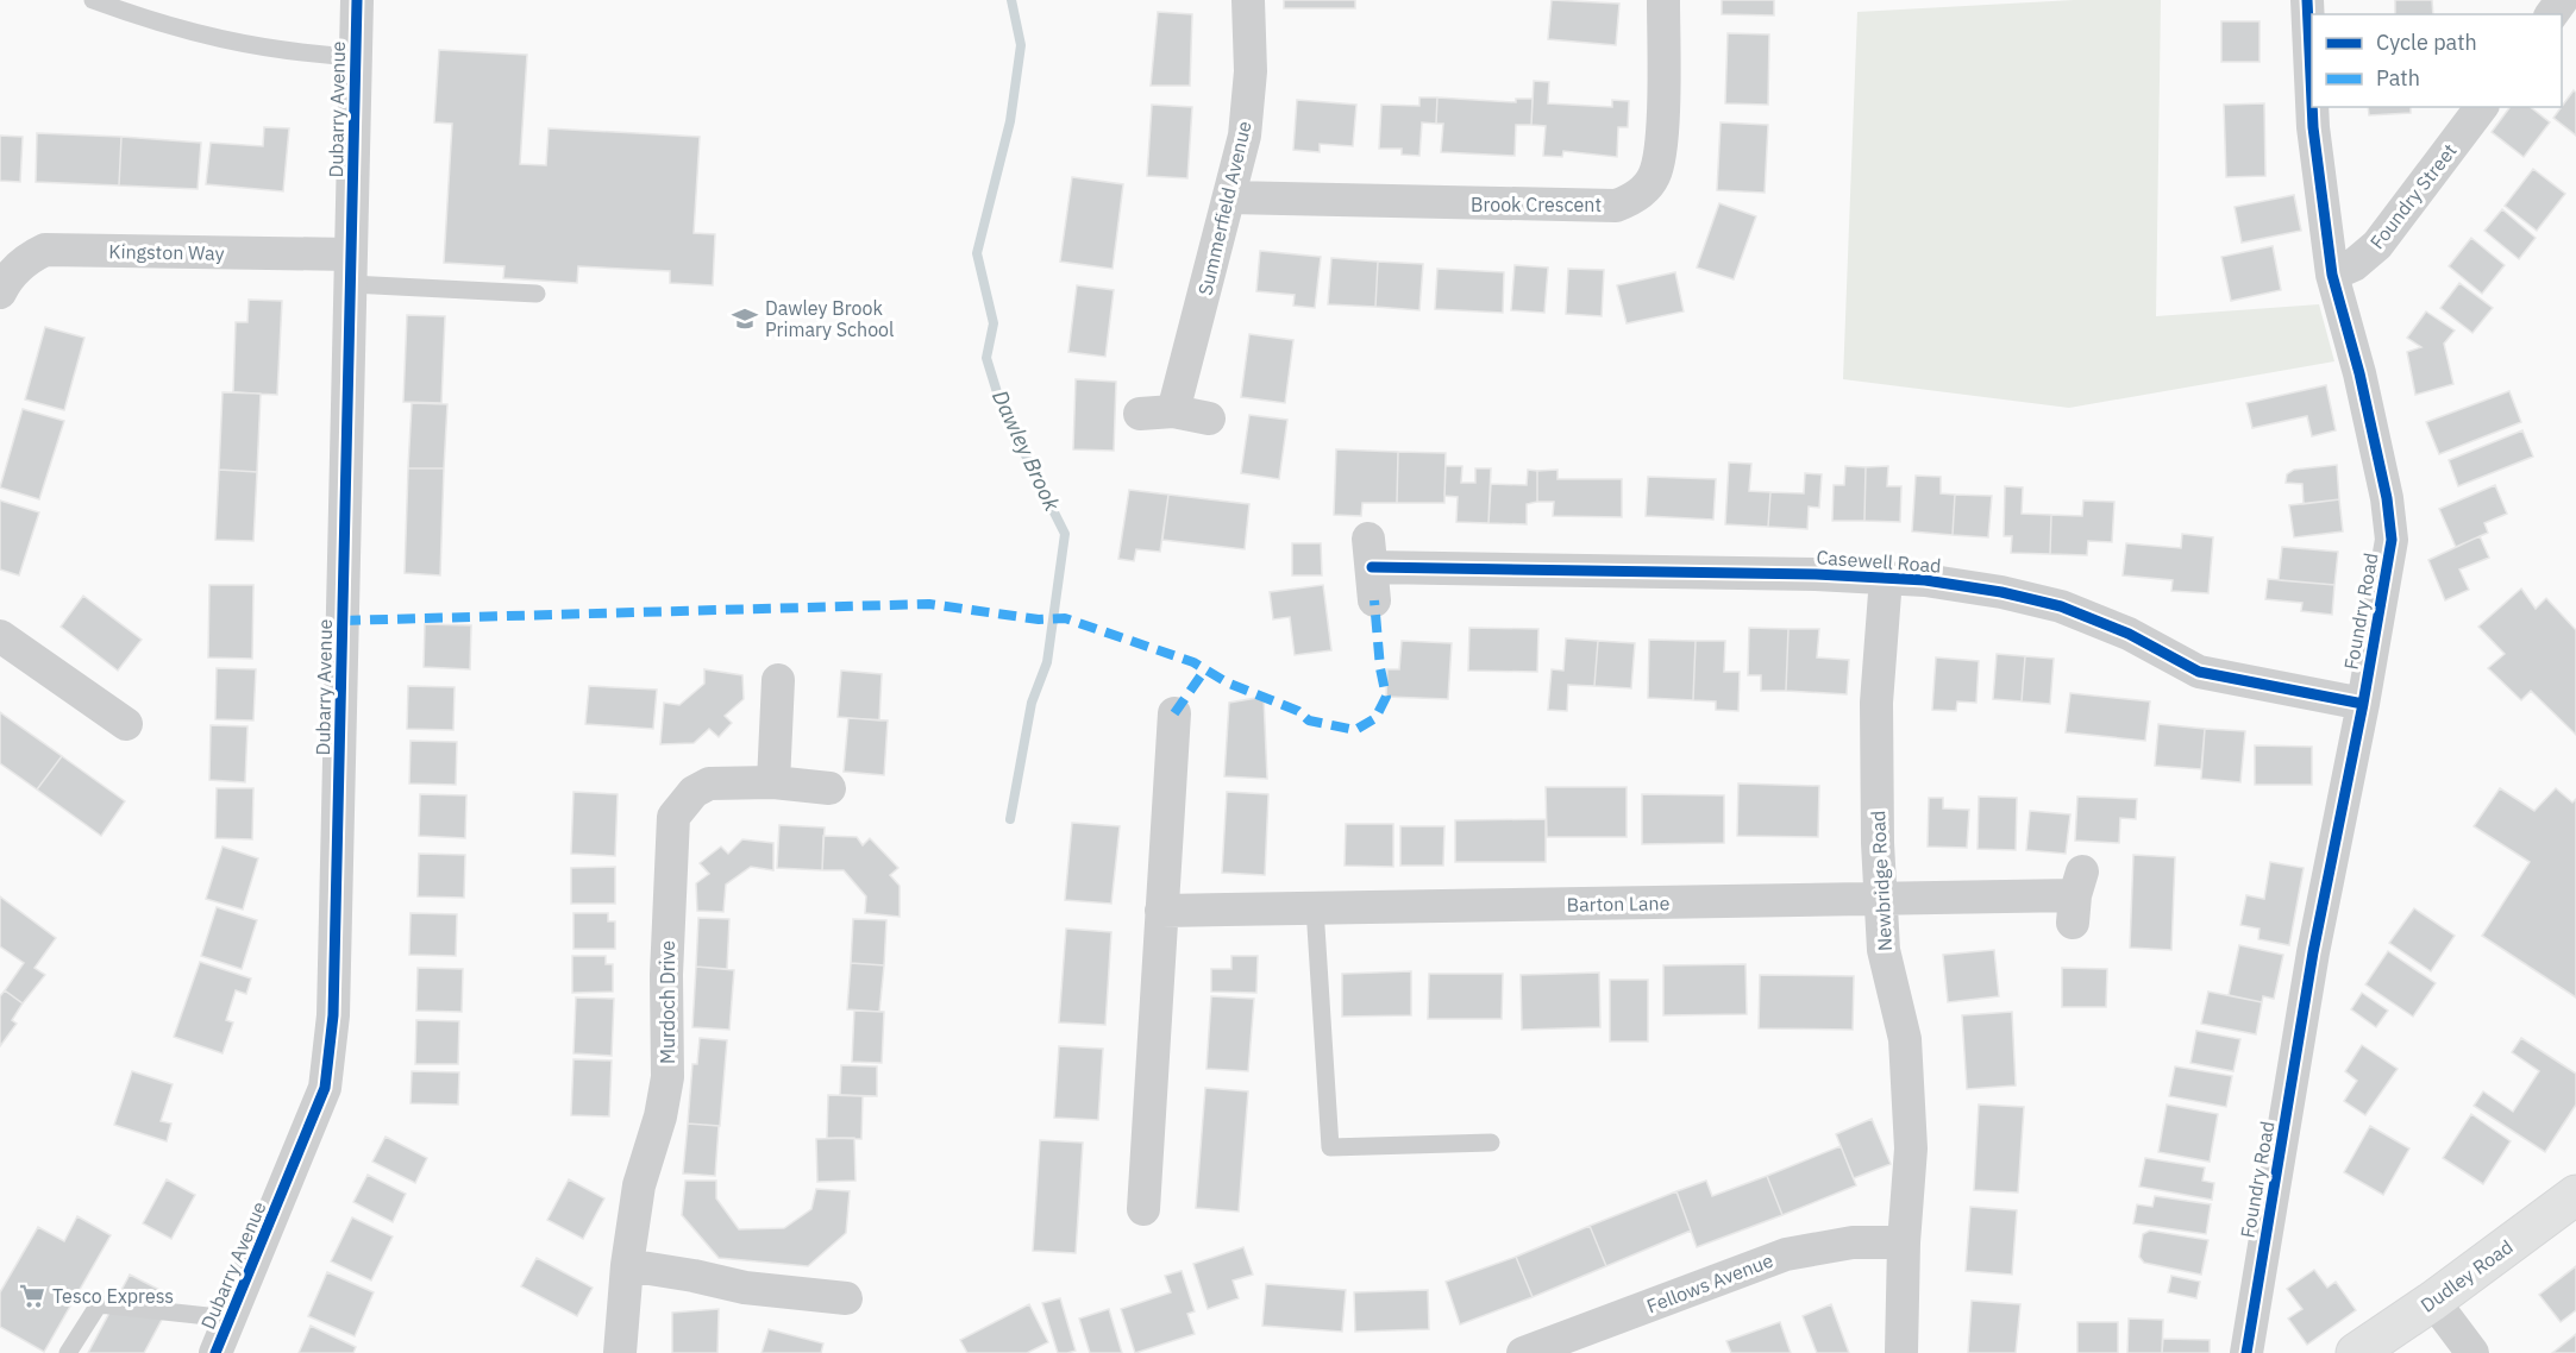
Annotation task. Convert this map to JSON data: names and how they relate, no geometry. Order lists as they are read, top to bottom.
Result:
{
  "streets": {
    "main road": ["Dudley Road"],
    "street": [
      "Dubarry Avenue",
      "Foundry Street",
      "Brook Crescent",
      "Summerfield Avenue",
      "Kingston Way",
      "Casewell Road",
      "Foundry Road",
      "Newbridge Road",
      "Barton Lane",
      "Murdoch Drive",
      "Fellows Avenue"
    ]
  },
  "crossings": [
    ["Dubarry Avenue", "Kingston Way"],
    ["Foundry Street", "Foundry Road"],
    ["Brook Crescent", "Summerfield Avenue"],
    ["Casewell Road", "Foundry Road"],
    ["Casewell Road", "Newbridge Road"],
    ["Newbridge Road", "Barton Lane"],
    ["Newbridge Road", "Fellows Avenue"]
  ],
  "water": ["Dawley Brook"],
  "places": {
    "school or university": ["Dawley Brook Primary School"],
    "supermarket": ["Tesco Express"]
  },
  "legend": ["Cycle path", "Path"]
}
